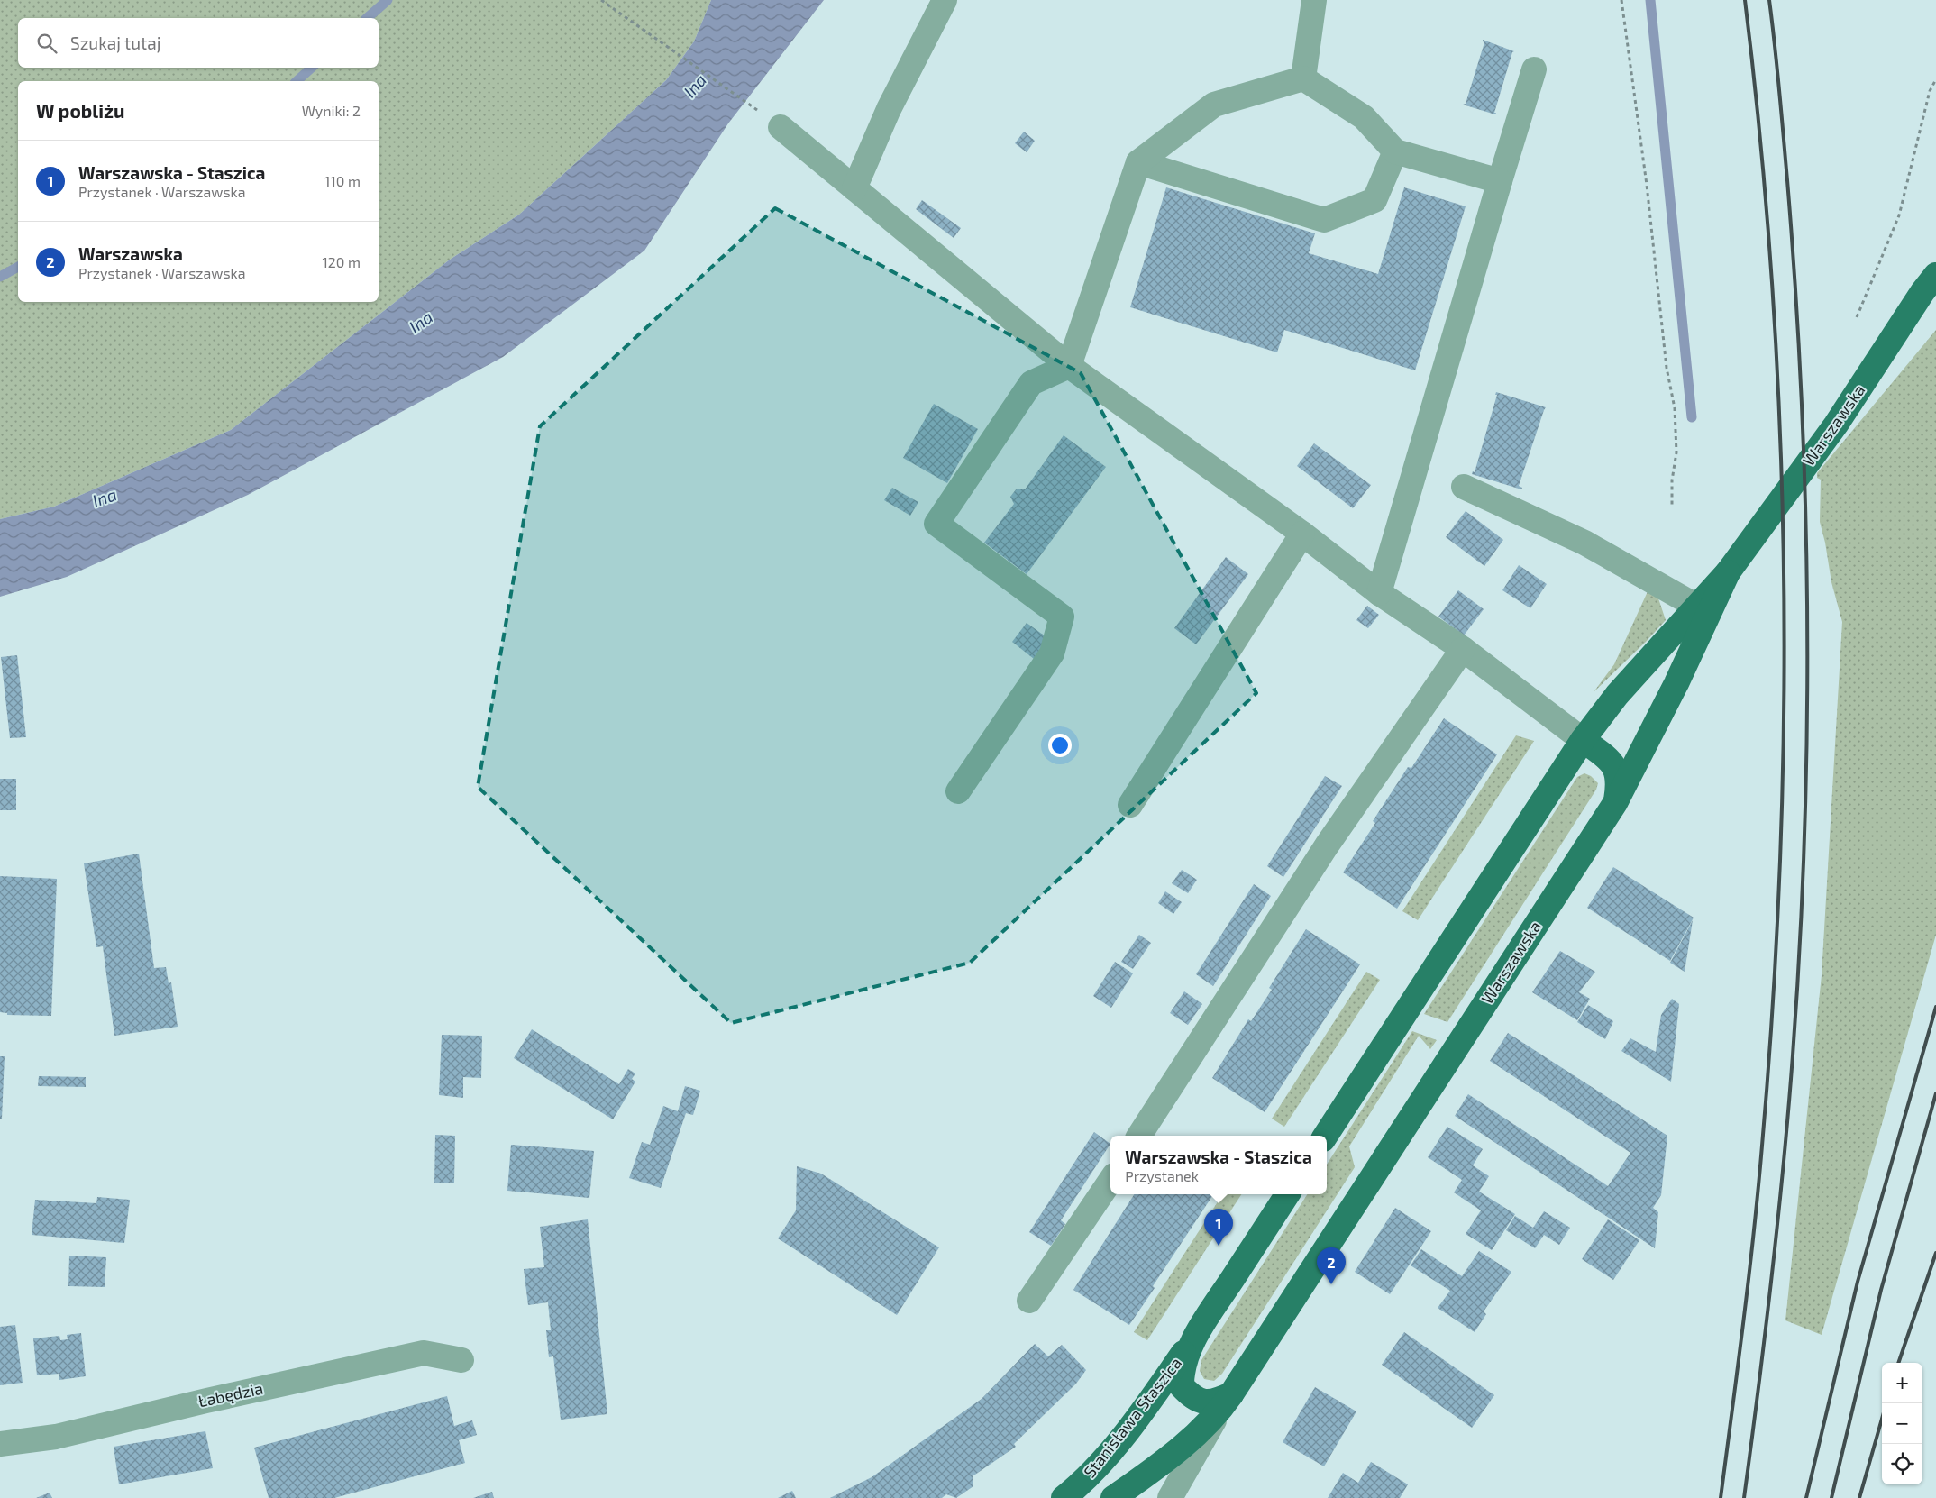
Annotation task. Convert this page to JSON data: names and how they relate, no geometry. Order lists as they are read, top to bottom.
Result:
{
  "streets": {
    "main road": ["Warszawska", "Stanisława Staszica"],
    "street": ["Łabędzia"]
  },
  "water": ["Ina"],
  "page": {
    "search": "Szukaj tutaj",
    "heading": ["W pobliżu", "Wyniki: 2"],
    "list": [
      {
        "mark": "1",
        "name": "Warszawska - Staszica",
        "note": "Przystanek · Warszawska",
        "value": "110 m"
      },
      {
        "mark": "2",
        "name": "Warszawska",
        "note": "Przystanek · Warszawska",
        "value": "120 m"
      }
    ],
    "popup": ["Warszawska - Staszica", "Przystanek"],
    "pins": ["1", "2"],
    "map_buttons": ["+", "−"]
  }
}
